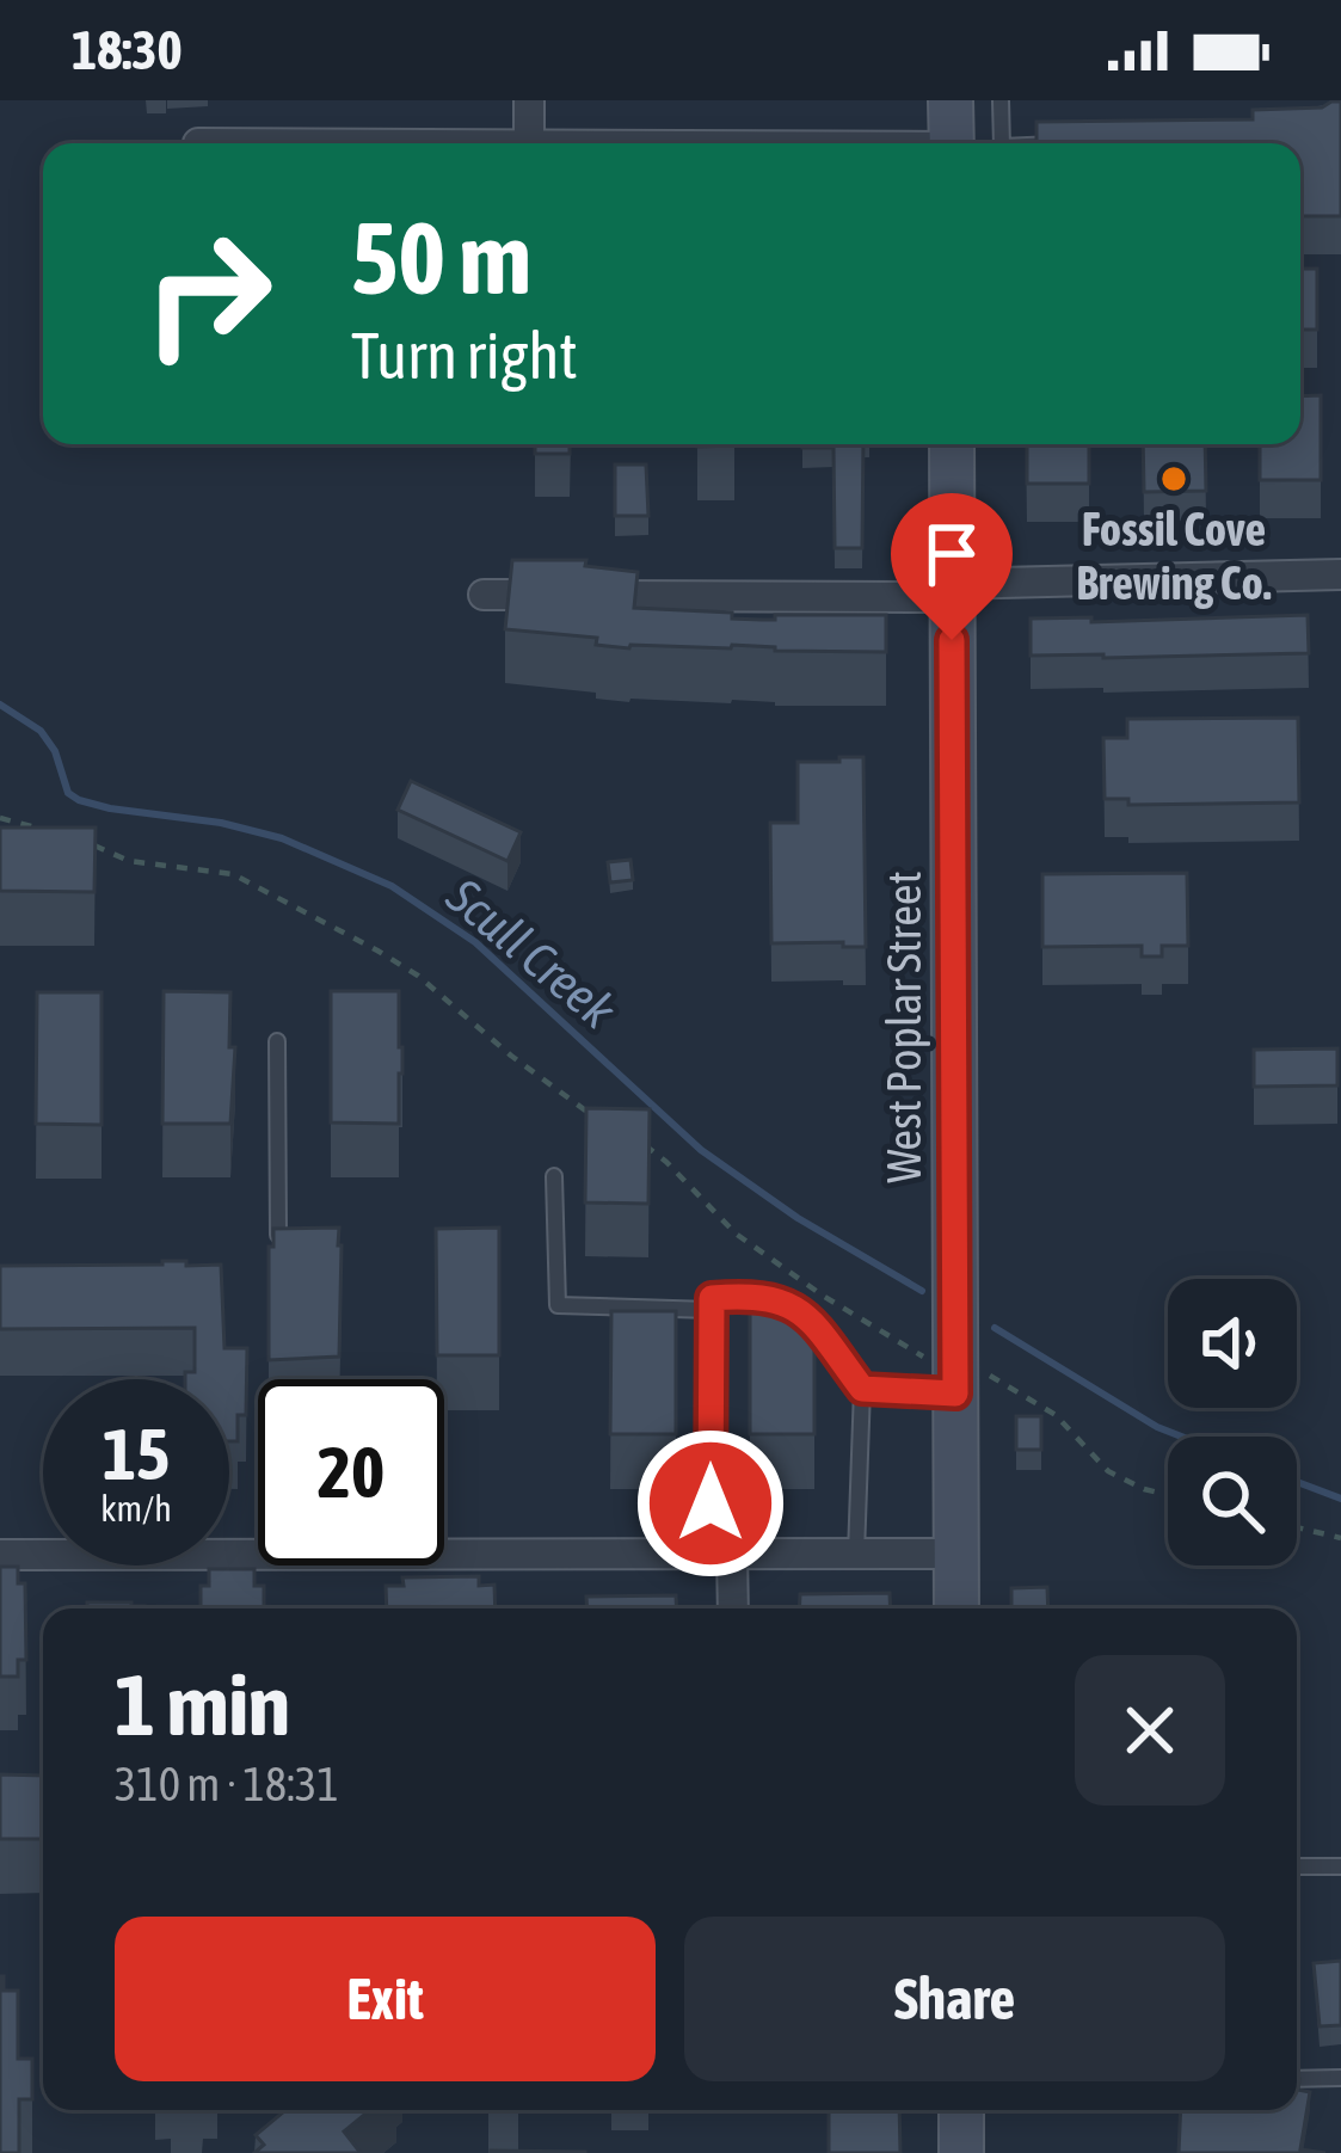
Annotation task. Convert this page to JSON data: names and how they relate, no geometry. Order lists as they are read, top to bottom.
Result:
{
  "streets": {
    "street": ["West Poplar Street"]
  },
  "water": ["Scull Creek"],
  "places": ["Fossil Cove Brewing Co."],
  "page": {
    "status": "18:30",
    "turn": ["50 m", "Turn right"],
    "speed": "15 km/h",
    "limit": "20",
    "heading": ["1 min", "310 m · 18:31"],
    "buttons": ["Exit", "Share"]
  }
}
